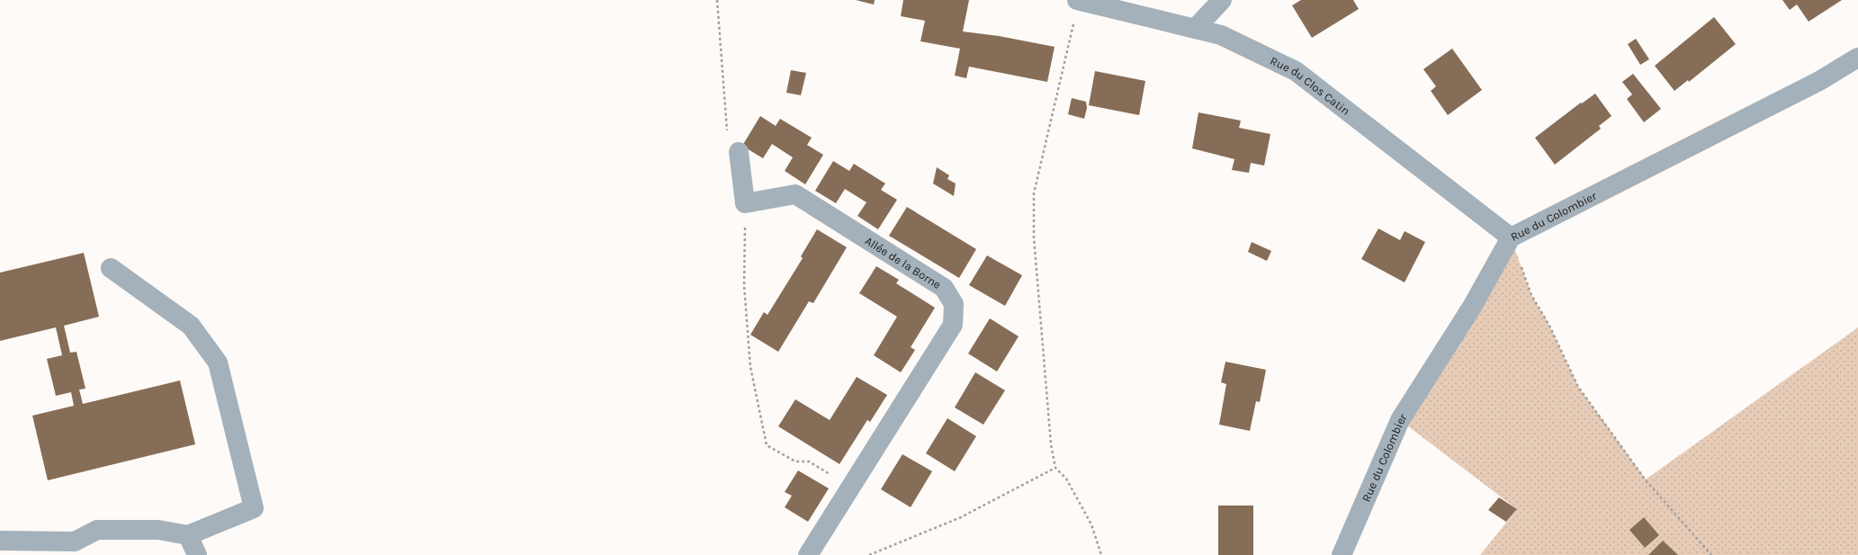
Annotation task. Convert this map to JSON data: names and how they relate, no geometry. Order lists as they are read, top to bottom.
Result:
{
  "streets": {
    "street": ["Rue du Clos Catin", "Rue du Colombier", "Allée de la Borne"]
  },
  "crossings": [
    ["Rue du Clos Catin", "Rue du Colombier"]
  ]
}
